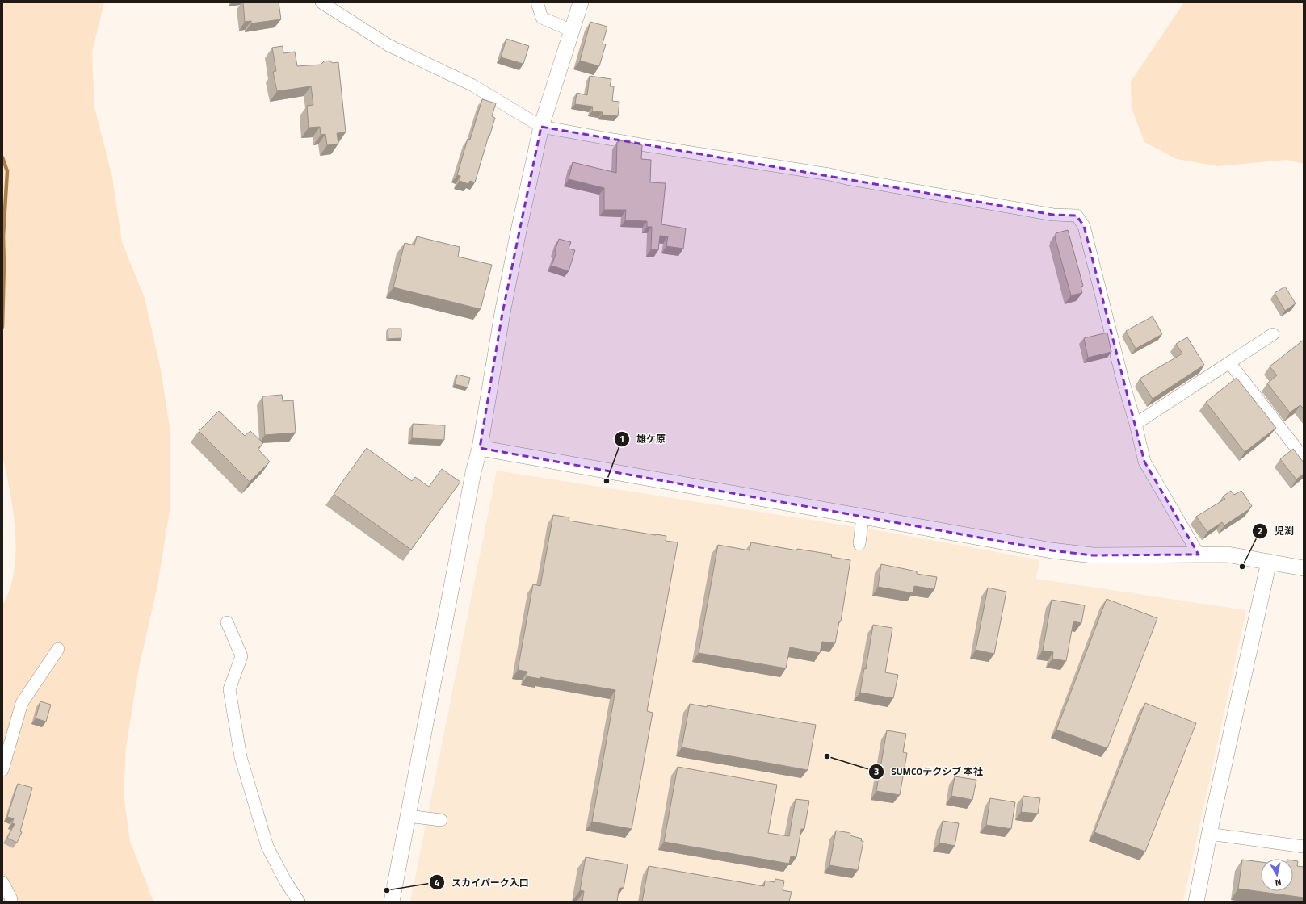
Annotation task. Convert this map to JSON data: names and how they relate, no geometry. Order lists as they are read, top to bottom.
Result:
{
  "places": [
    "雄ケ原",
    "児渕",
    "SUMCOテクシブ 本社",
    "スカイパーク入口"
  ],
  "north": "bottom"
}
